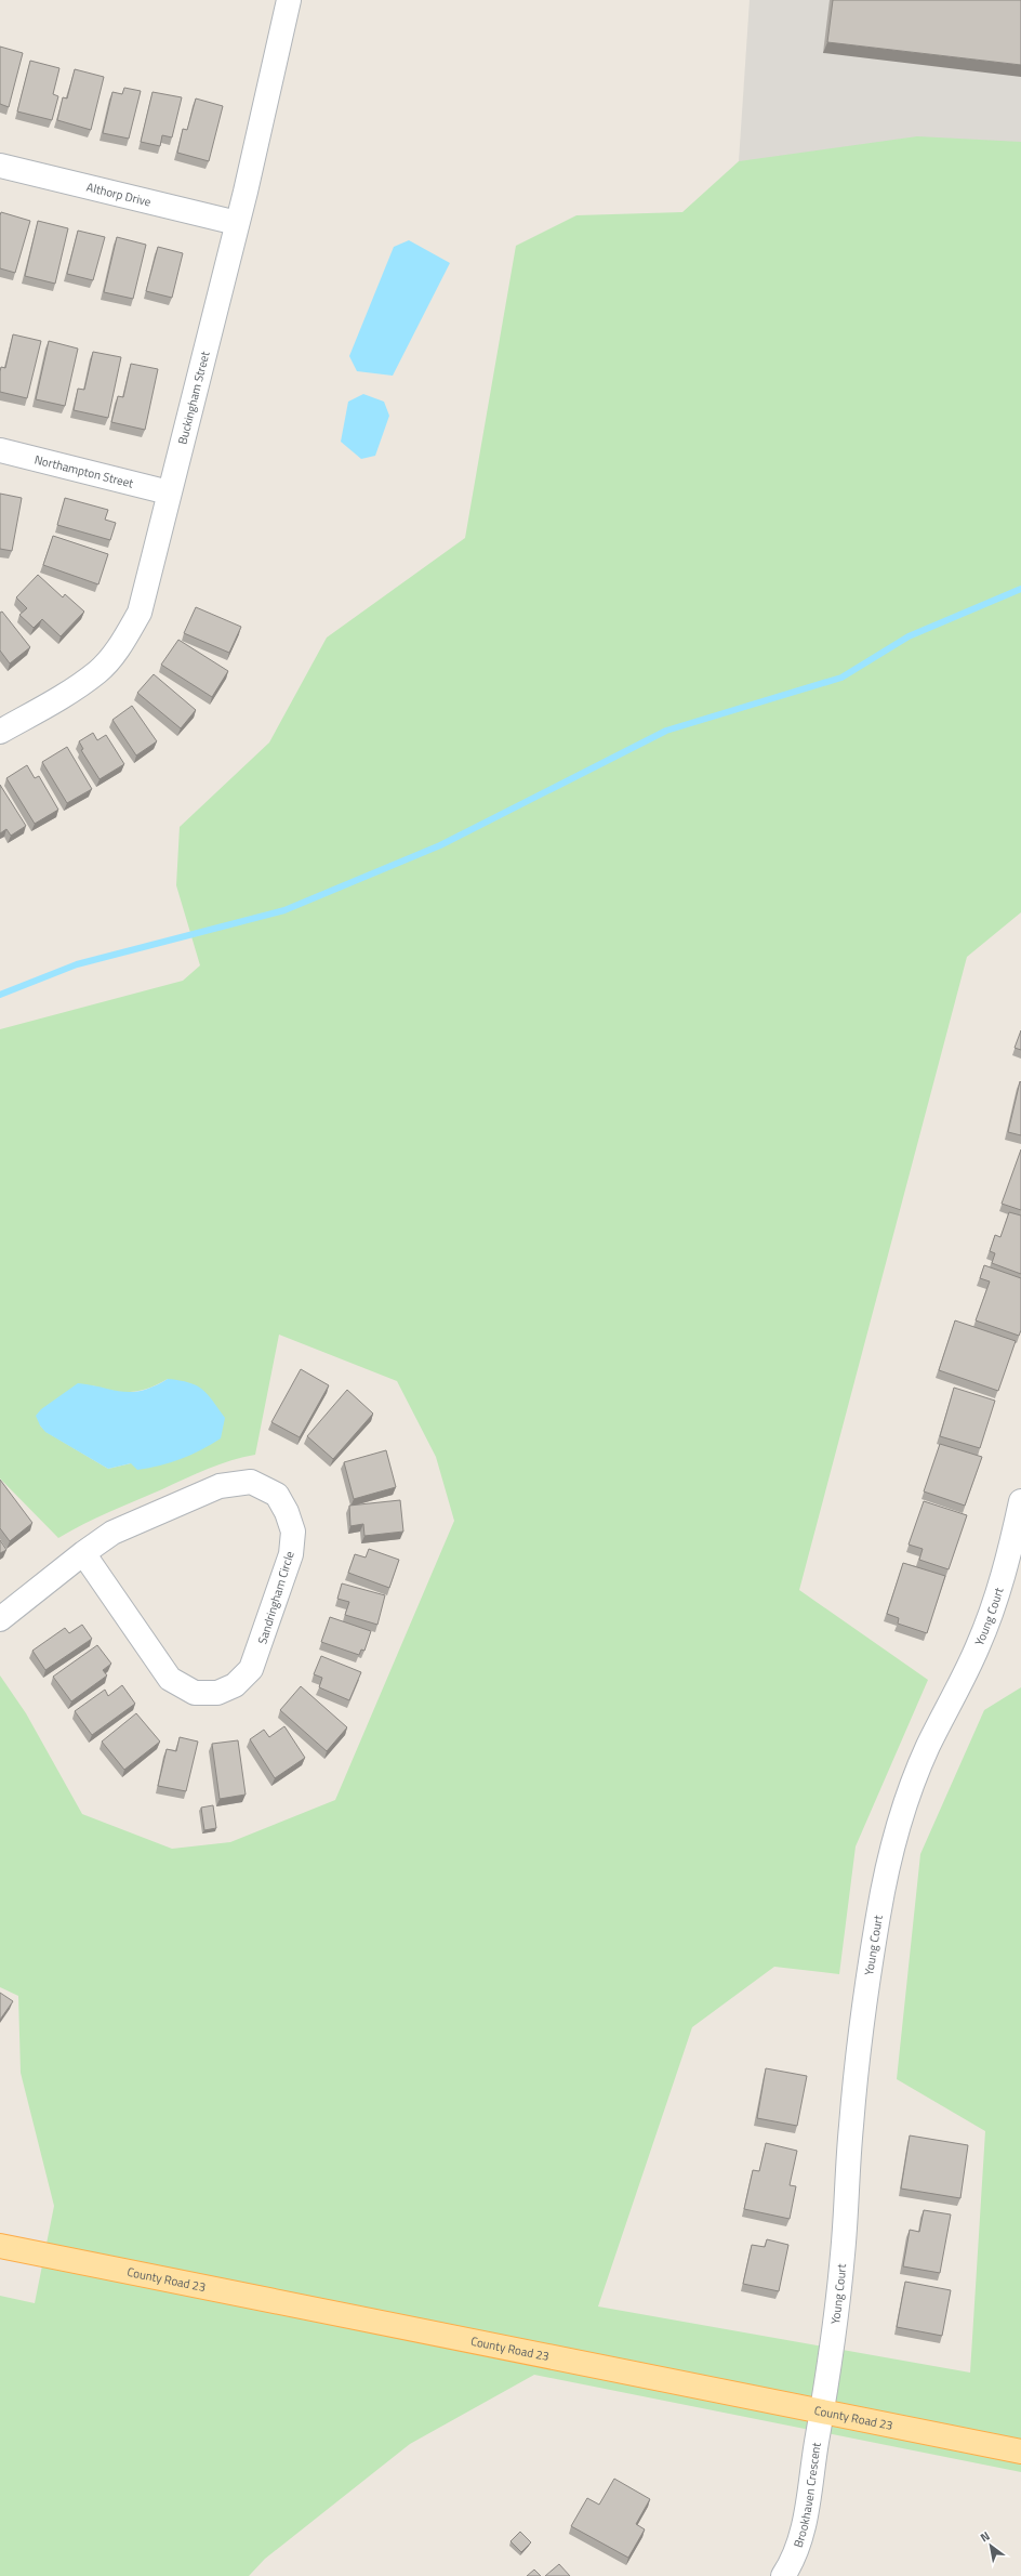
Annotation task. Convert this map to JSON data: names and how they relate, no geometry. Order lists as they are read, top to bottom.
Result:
{
  "streets": {
    "main road": ["County Road 23"],
    "street": [
      "Althorp Drive",
      "Buckingham Street",
      "Northampton Street",
      "Sandringham Circle",
      "Young Court",
      "Brookhaven Crescent"
    ]
  },
  "crossings": [
    ["Althorp Drive", "Buckingham Street"],
    ["Buckingham Street", "Northampton Street"],
    ["Young Court", "County Road 23"],
    ["Young Court", "Brookhaven Crescent"],
    ["County Road 23", "Brookhaven Crescent"]
  ],
  "north": "top left"
}
